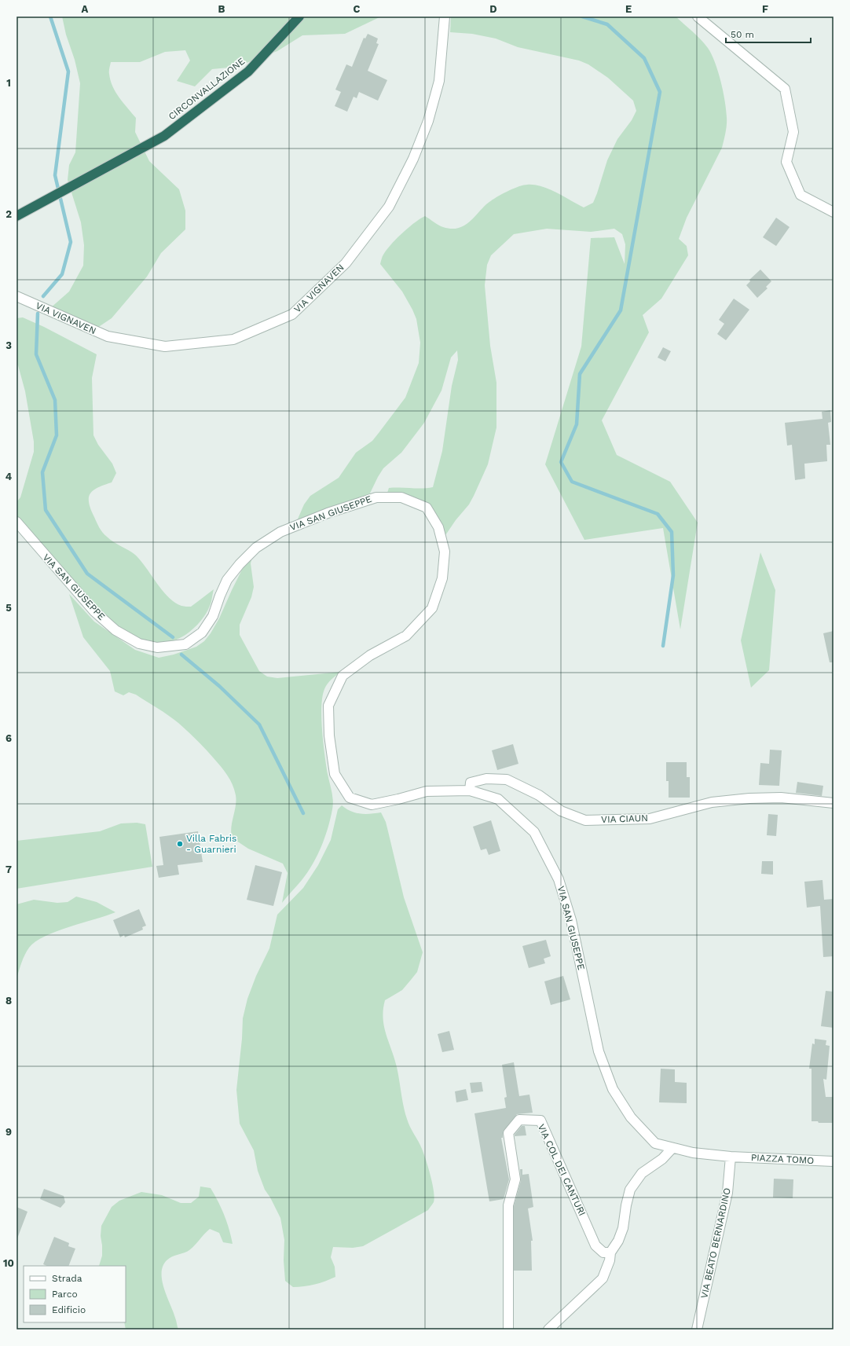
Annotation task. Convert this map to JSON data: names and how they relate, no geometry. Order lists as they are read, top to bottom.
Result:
{
  "streets": {
    "highway": ["CIRCONVALLAZIONE"],
    "street": [
      "VIA VIGNAVEN",
      "VIA SAN GIUSEPPE",
      "VIA CIAUN",
      "PIAZZA TOMO",
      "VIA COL DEI CANTURI",
      "VIA BEATO BERNARDINO"
    ]
  },
  "crossings": [
    ["VIA SAN GIUSEPPE", "VIA CIAUN"],
    ["VIA SAN GIUSEPPE", "PIAZZA TOMO"],
    ["VIA SAN GIUSEPPE", "VIA BEATO BERNARDINO"],
    ["PIAZZA TOMO", "VIA BEATO BERNARDINO"]
  ],
  "places": ["Villa Fabris - Guarnieri"],
  "legend": ["Strada", "Parco", "Edificio"],
  "scale_bar": "50 m",
  "grid": {
    "columns": [
      "A",
      "B",
      "C",
      "D",
      "E",
      "F"
    ],
    "rows": [
      "1",
      "2",
      "3",
      "4",
      "5",
      "6",
      "7",
      "8",
      "9",
      "10"
    ]
  }
}
